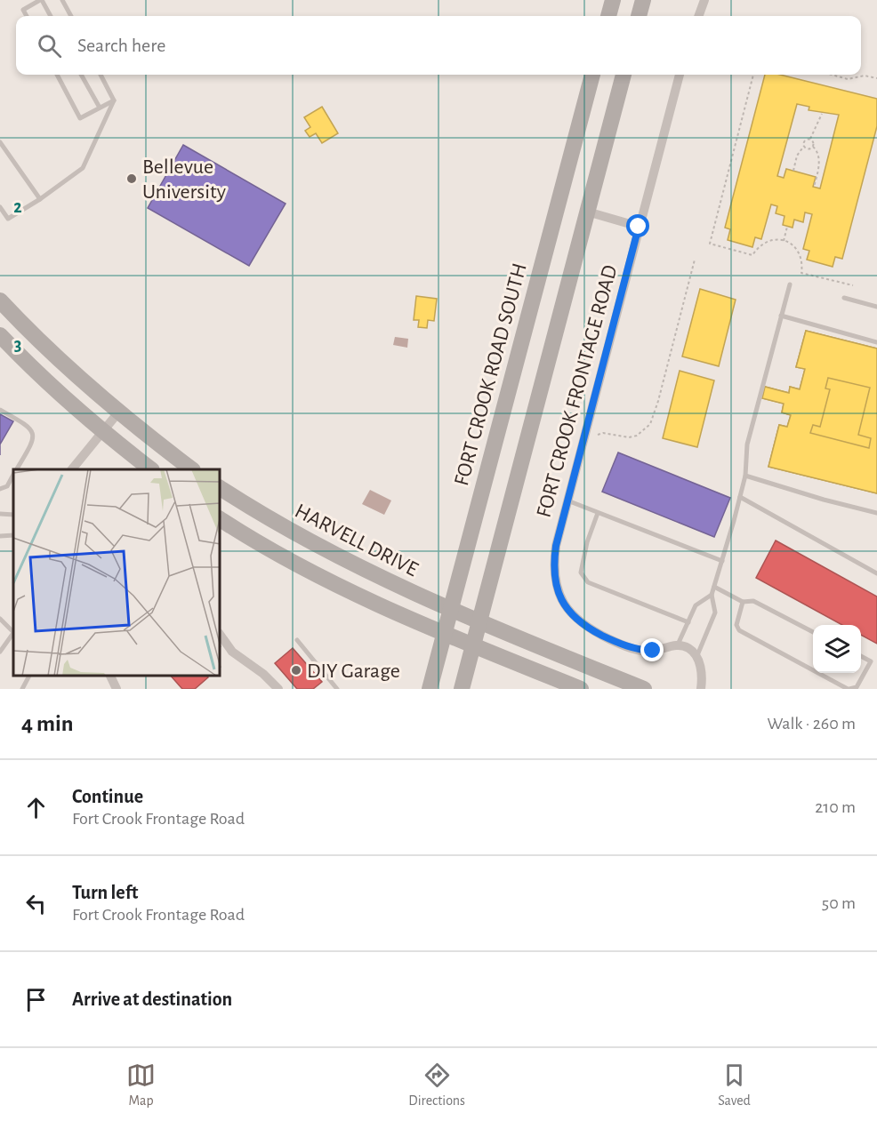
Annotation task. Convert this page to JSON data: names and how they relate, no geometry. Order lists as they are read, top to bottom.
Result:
{
  "streets": {
    "main road": ["FORT CROOK ROAD SOUTH", "HARVELL DRIVE"],
    "street": ["FORT CROOK FRONTAGE ROAD"]
  },
  "crossings": [
    ["FORT CROOK ROAD SOUTH", "HARVELL DRIVE"]
  ],
  "places": ["Bellevue University", "DIY Garage"],
  "page": {
    "search": "Search here",
    "heading": ["4 min", "Walk · 260 m"],
    "list": [
      ["Continue", "Fort Crook Frontage Road", "210 m"],
      ["Turn left", "Fort Crook Frontage Road", "50 m"],
      "Arrive at destination"
    ],
    "nav": ["Map", "Directions", "Saved"]
  },
  "grid": {
    "rows": ["2", "3"]
  }
}
